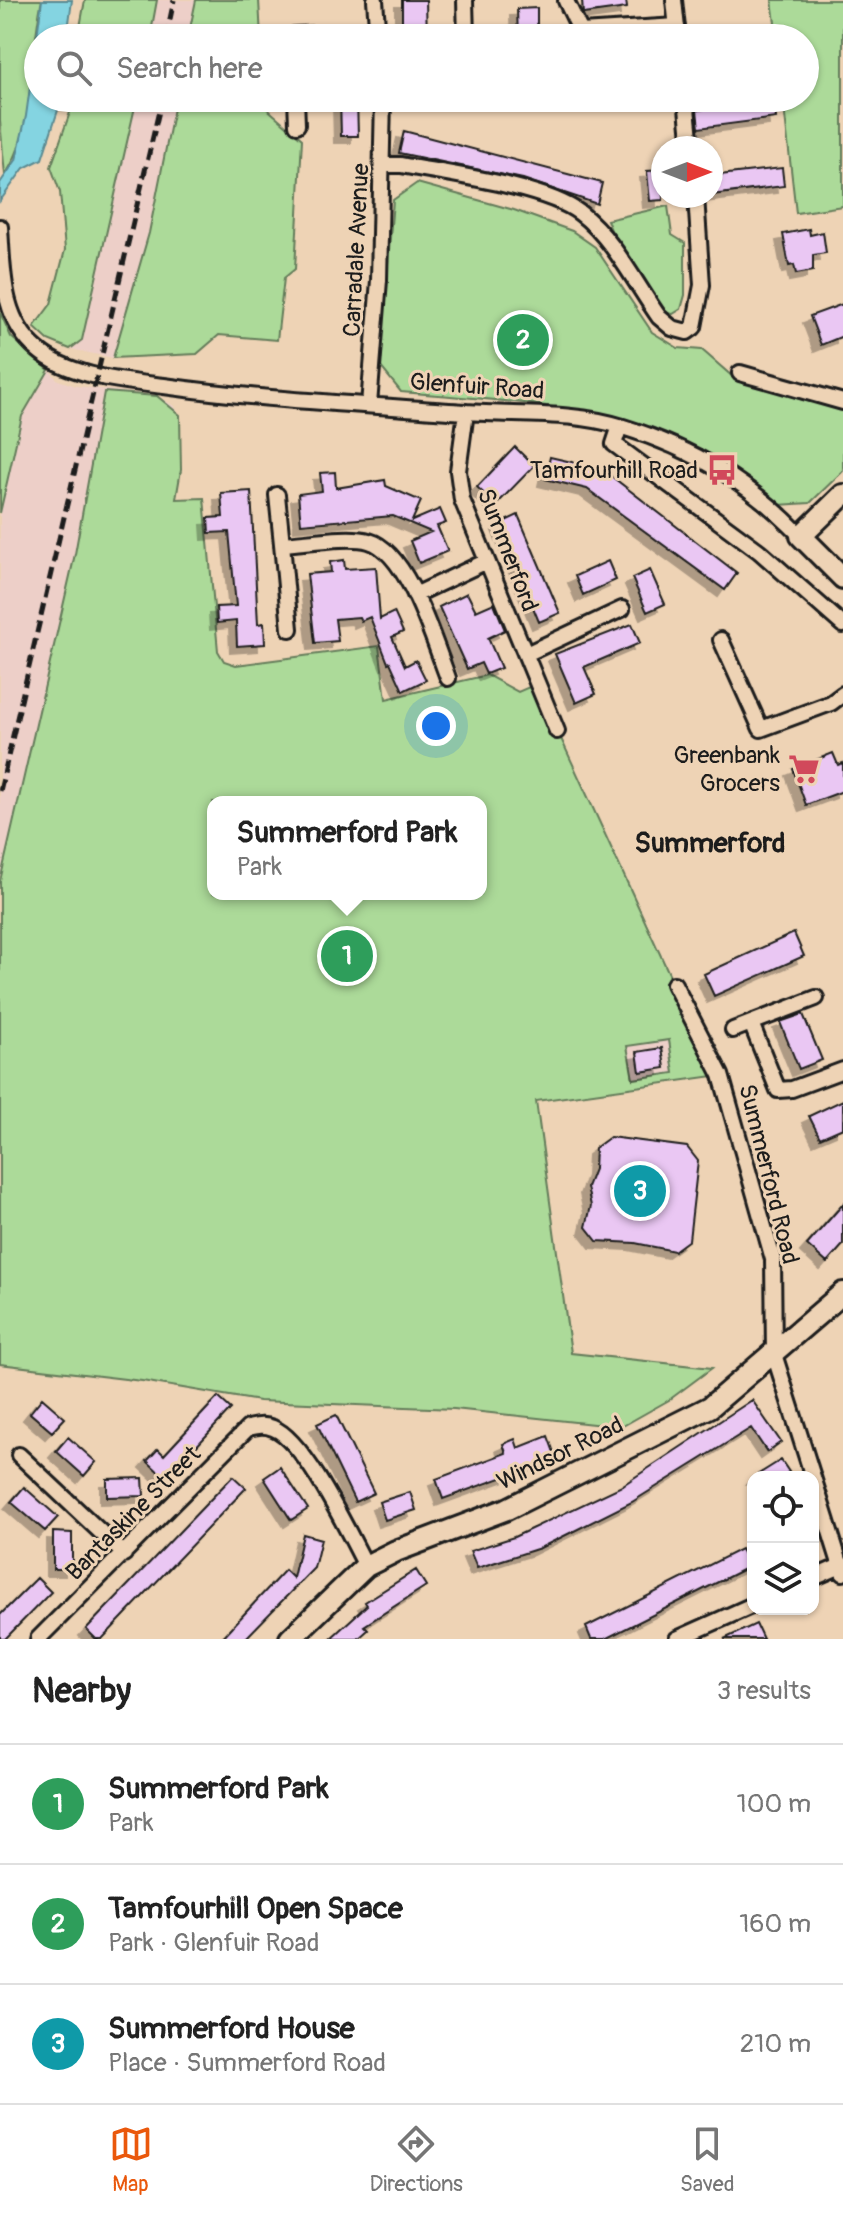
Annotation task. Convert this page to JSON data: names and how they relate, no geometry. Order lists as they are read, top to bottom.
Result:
{
  "streets": {
    "street": [
      "Carradale Avenue",
      "Glenfuir Road",
      "Summerford",
      "Summerford Road",
      "Windsor Road",
      "Bantaskine Street"
    ]
  },
  "crossings": [
    ["Carradale Avenue", "Glenfuir Road"],
    ["Glenfuir Road", "Summerford"],
    ["Summerford Road", "Windsor Road"],
    ["Windsor Road", "Bantaskine Street"]
  ],
  "districts": ["Summerford"],
  "places": {
    "bus stop": ["Tamfourhill Road"],
    "supermarket": ["Greenbank Grocers"]
  },
  "north": "right",
  "page": {
    "search": "Search here",
    "pins": ["2", "1", "3"],
    "popup": ["Summerford Park", "Park"],
    "heading": ["Nearby", "3 results"],
    "list": [
      {
        "mark": "1",
        "name": "Summerford Park",
        "note": "Park",
        "value": "100 m"
      },
      {
        "mark": "2",
        "name": "Tamfourhill Open Space",
        "note": "Park · Glenfuir Road",
        "value": "160 m"
      },
      {
        "mark": "3",
        "name": "Summerford House",
        "note": "Place · Summerford Road",
        "value": "210 m"
      }
    ],
    "nav": ["Map", "Directions", "Saved"]
  }
}
